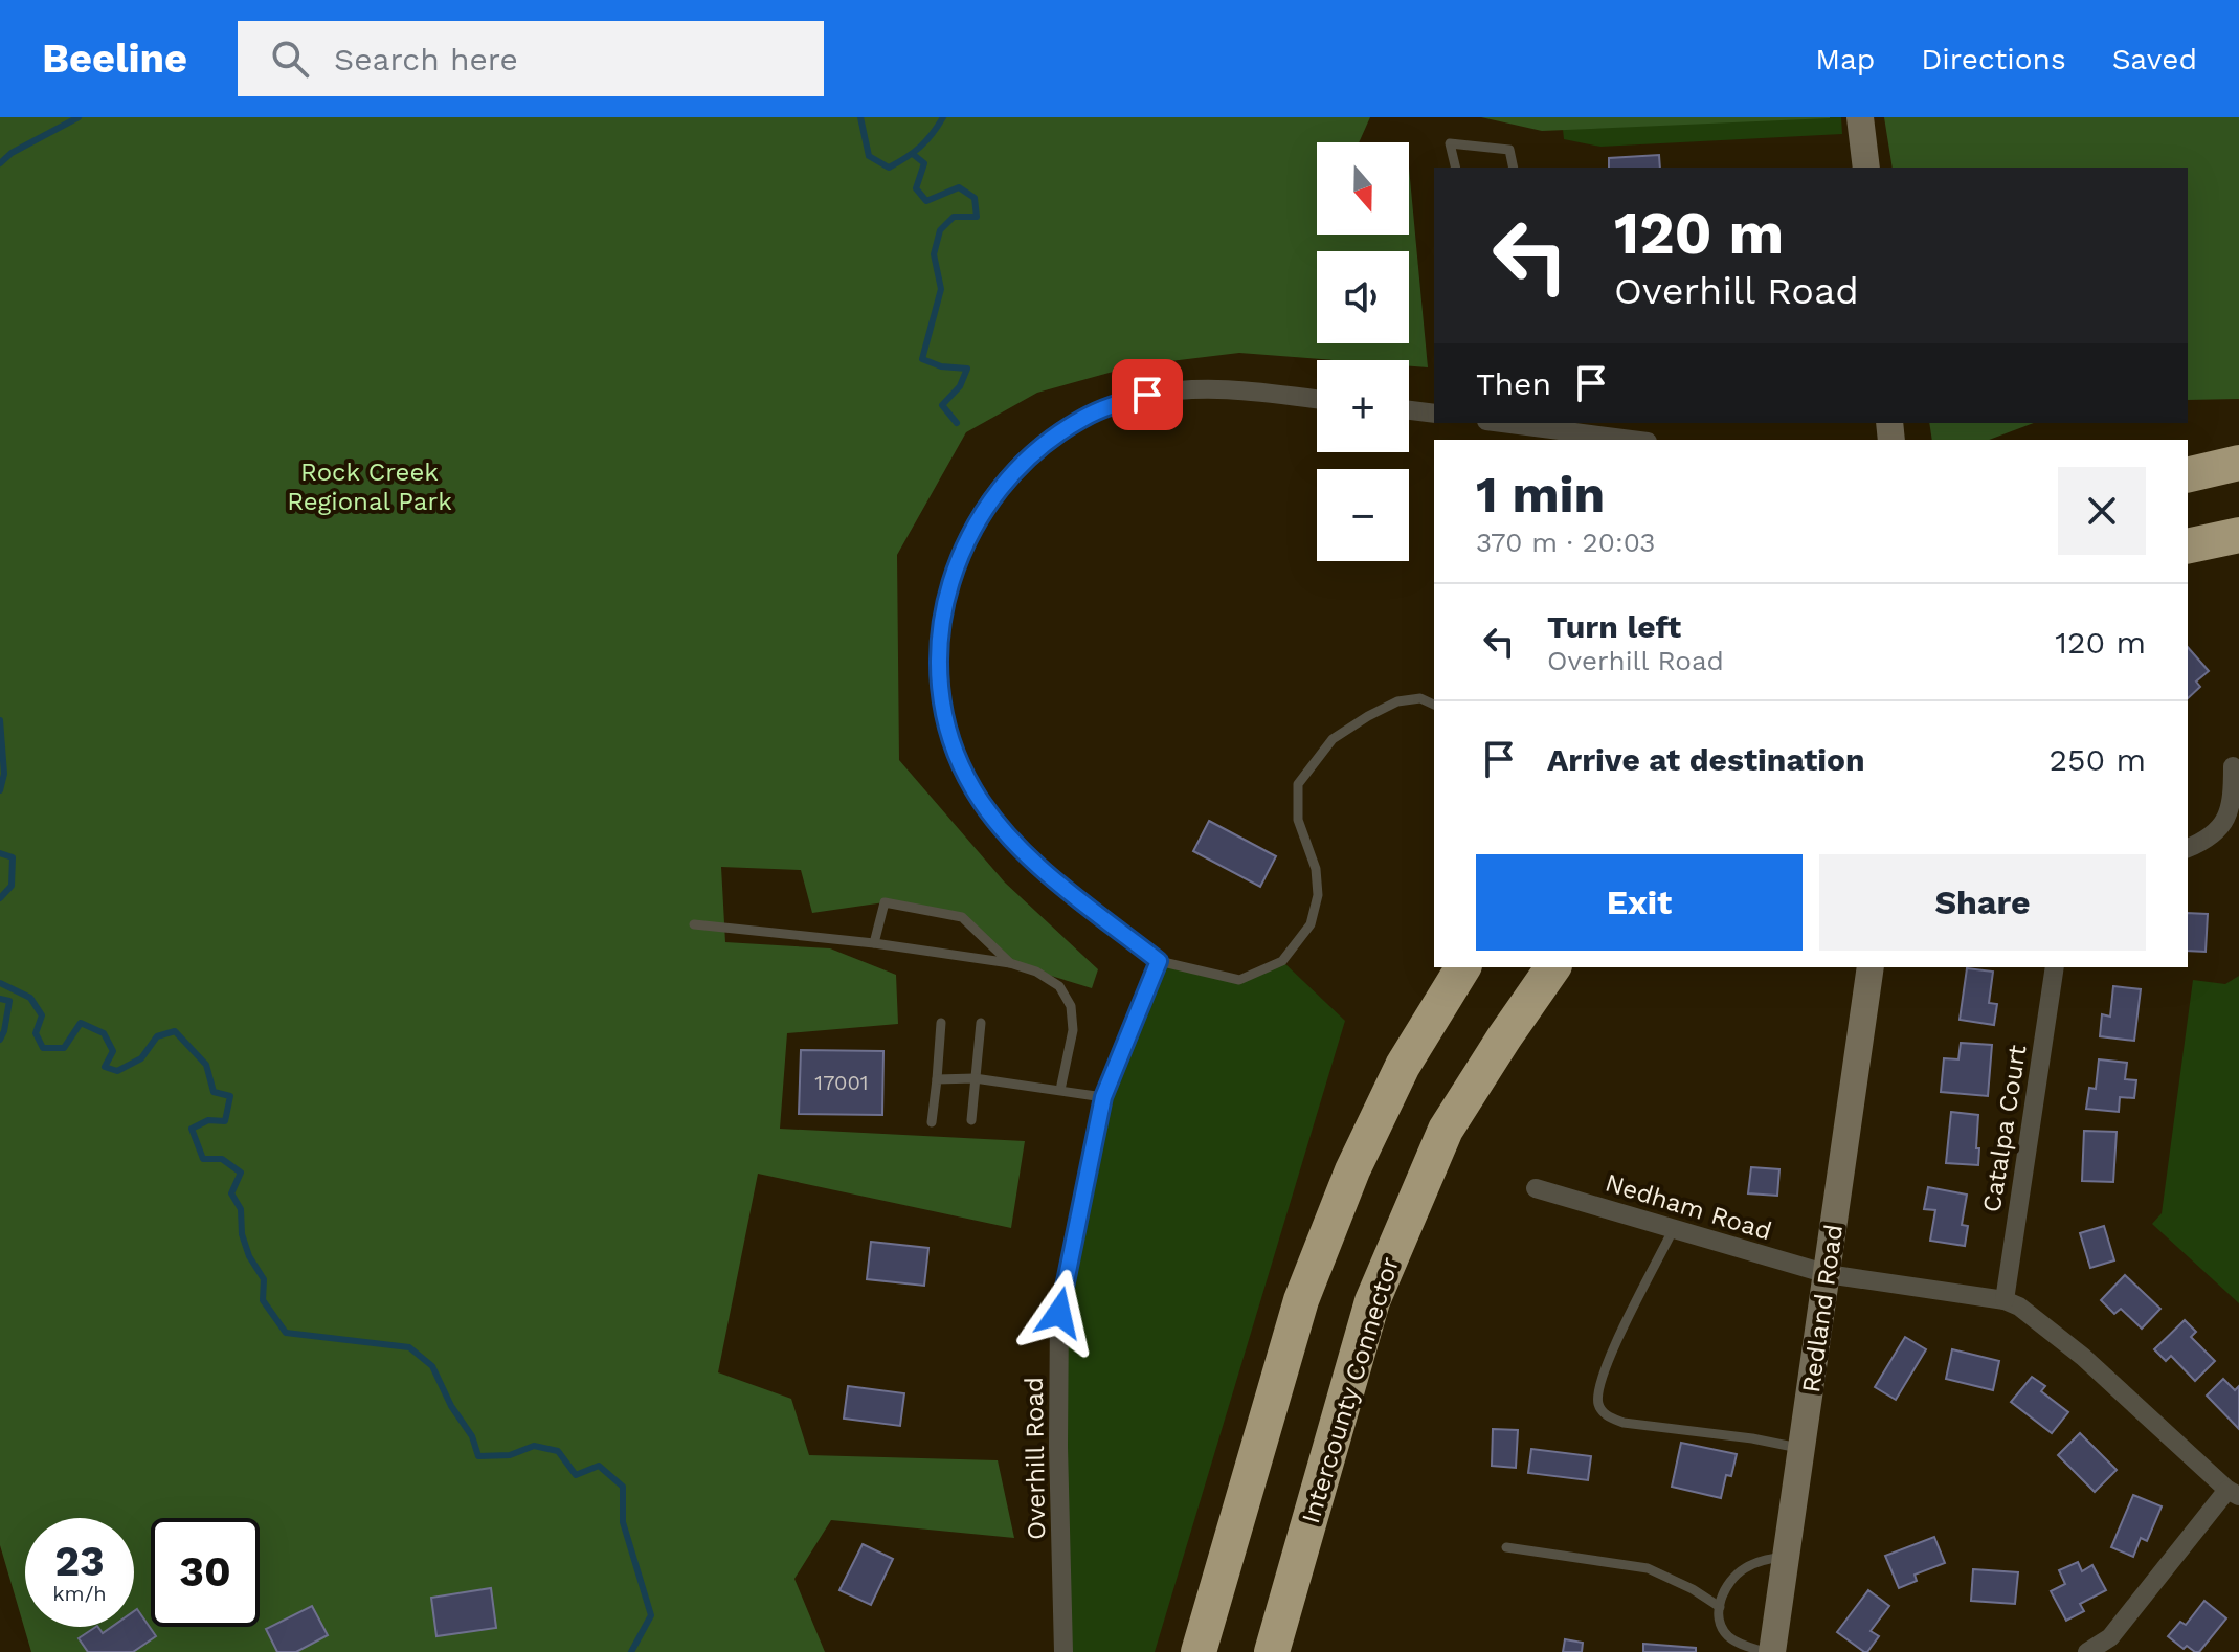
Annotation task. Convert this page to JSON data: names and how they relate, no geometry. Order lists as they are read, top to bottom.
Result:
{
  "streets": {
    "highway": ["Intercounty Connector"],
    "main road": ["Redland Road"],
    "street": ["Catalpa Court", "Nedham Road", "Overhill Road"]
  },
  "crossings": [
    ["Catalpa Court", "Nedham Road"],
    ["Nedham Road", "Redland Road"]
  ],
  "parks": ["Rock Creek Regional Park"],
  "house_numbers": ["17001"],
  "north": "bottom",
  "page": {
    "header": "Beeline",
    "search": "Search here",
    "nav": ["Map", "Directions", "Saved"],
    "map_buttons": ["+", "−"],
    "turn": ["120 m", "Overhill Road"],
    "then": "Then",
    "heading": ["1 min", "370 m · 20:03"],
    "list": [
      {
        "name": "Turn left",
        "note": "Overhill Road",
        "value": "120 m"
      },
      {
        "name": "Arrive at destination",
        "value": "250 m"
      }
    ],
    "buttons": ["Exit", "Share"],
    "speed": "23 km/h",
    "limit": "30"
  }
}
